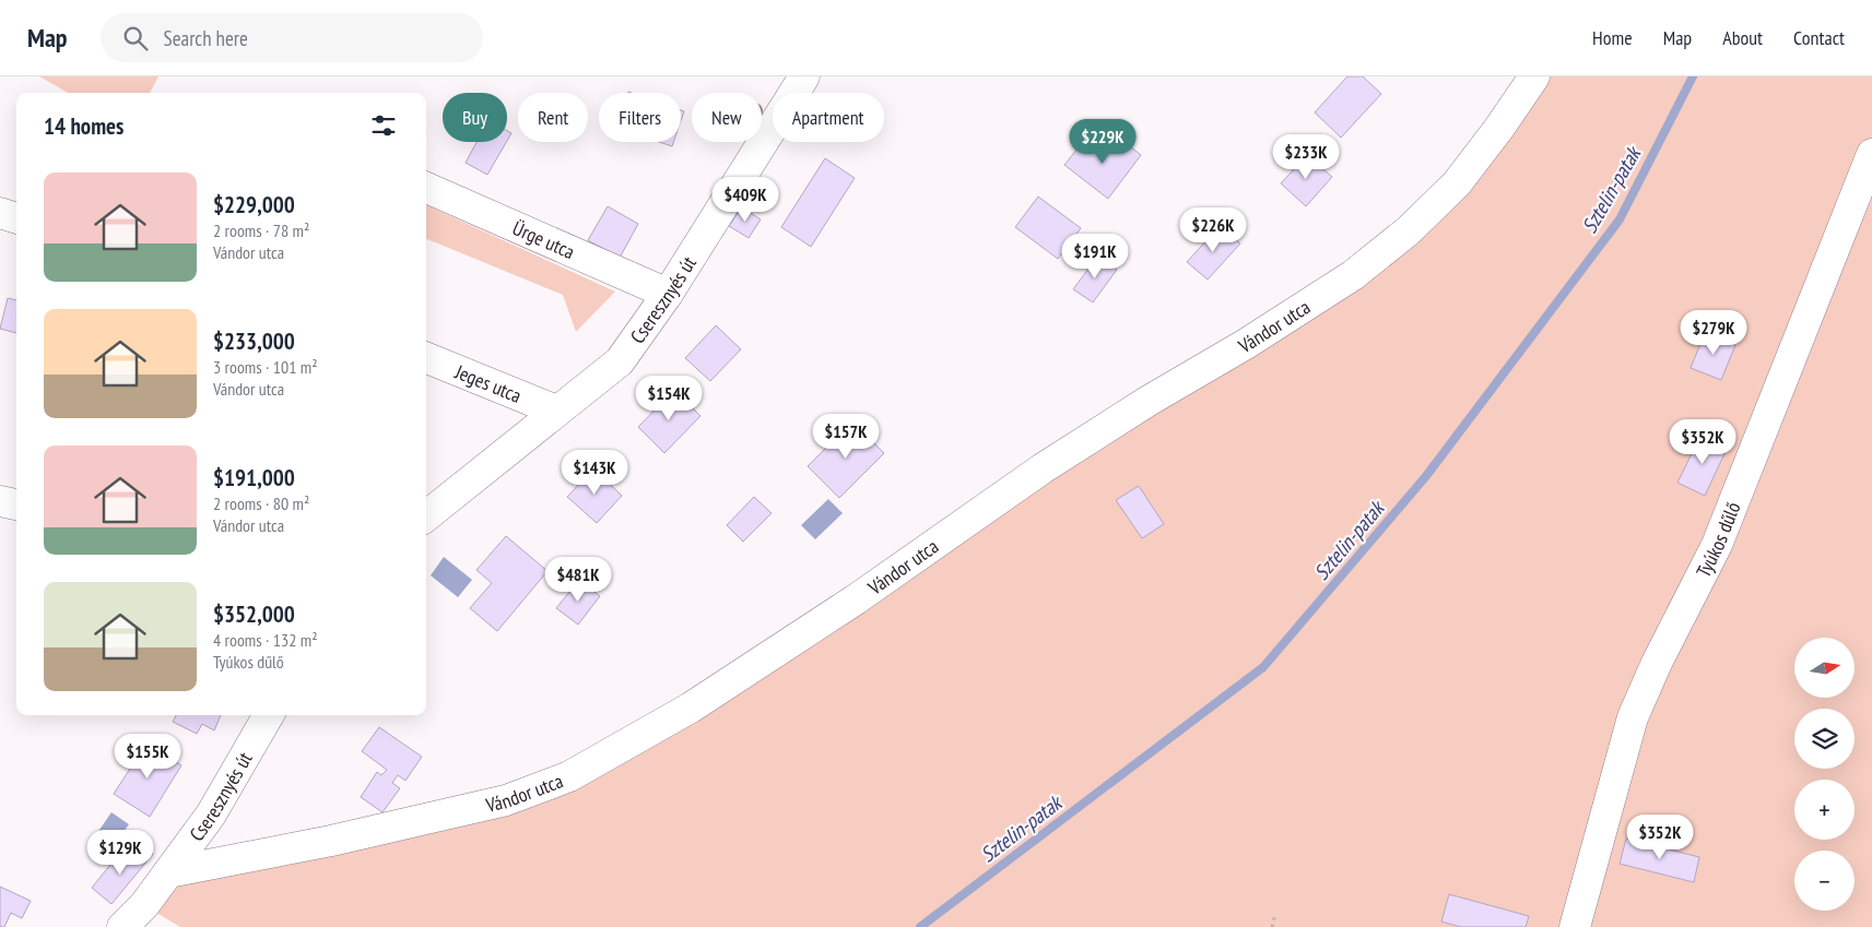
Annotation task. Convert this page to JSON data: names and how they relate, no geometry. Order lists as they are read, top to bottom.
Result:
{
  "streets": {
    "street": [
      "Ürge utca",
      "Cseresznyés út",
      "Vándor utca",
      "Jeges utca",
      "Tyúkos dűlő"
    ]
  },
  "crossings": [
    ["Ürge utca", "Cseresznyés út"],
    ["Cseresznyés út", "Vándor utca"],
    ["Cseresznyés út", "Jeges utca"]
  ],
  "water": ["Sztelin-patak"],
  "north": "right",
  "page": {
    "header": "Map",
    "search": "Search here",
    "nav": [
      "Home",
      "Map",
      "About",
      "Contact"
    ],
    "chip": [
      "Buy",
      "Rent",
      "Filters",
      "New",
      "Apartment"
    ],
    "heading": "14 homes",
    "price": [
      "$229K",
      "$233K",
      "$409K",
      "$226K",
      "$191K",
      "$279K",
      "$154K",
      "$157K",
      "$352K",
      "$143K",
      "$481K",
      "$155K",
      "$352K",
      "$129K"
    ],
    "list": [
      {
        "name": "$229,000",
        "note": "2 rooms · 78 m² · Vándor utca"
      },
      {
        "name": "$233,000",
        "note": "3 rooms · 101 m² · Vándor utca"
      },
      {
        "name": "$191,000",
        "note": "2 rooms · 80 m² · Vándor utca"
      },
      {
        "name": "$352,000",
        "note": "4 rooms · 132 m² · Tyúkos dűlő"
      }
    ],
    "map_buttons": ["+", "−"]
  }
}
